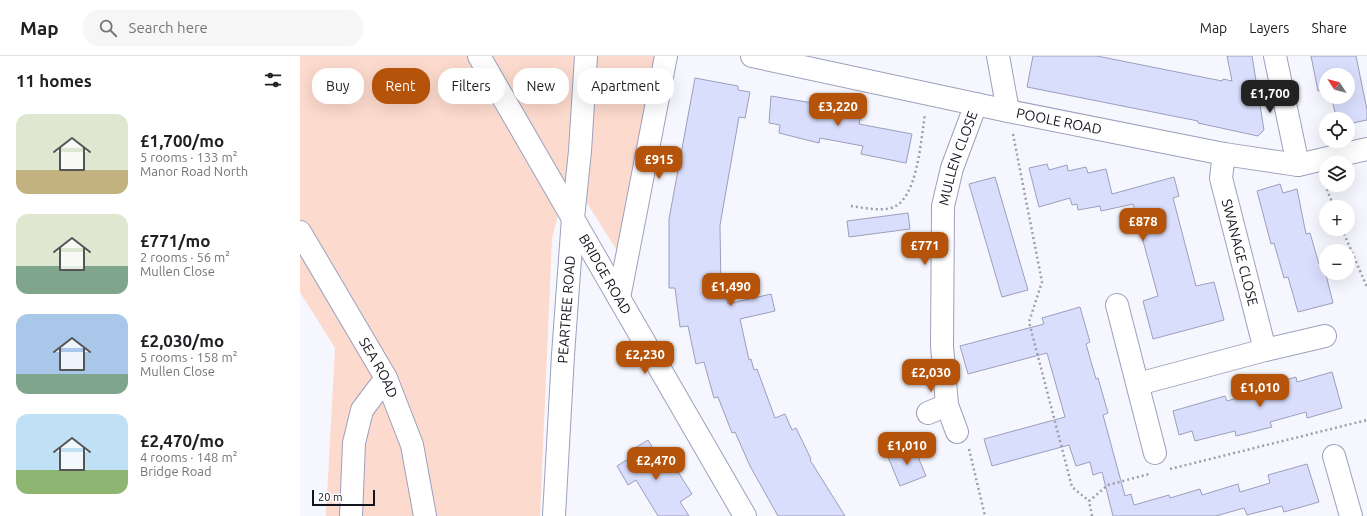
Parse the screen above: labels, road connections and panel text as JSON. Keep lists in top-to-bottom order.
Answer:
{
  "streets": {
    "street": [
      "POOLE ROAD",
      "MULLEN CLOSE",
      "SWANAGE CLOSE",
      "BRIDGE ROAD",
      "PEARTREE ROAD",
      "SEA ROAD"
    ]
  },
  "crossings": [
    ["POOLE ROAD", "MULLEN CLOSE"],
    ["POOLE ROAD", "SWANAGE CLOSE"],
    ["BRIDGE ROAD", "PEARTREE ROAD"]
  ],
  "scale_bar": "20 m",
  "north": "top left",
  "page": {
    "header": "Map",
    "search": "Search here",
    "nav": ["Map", "Layers", "Share"],
    "heading": "11 homes",
    "map_buttons": ["+", "−"],
    "chip": [
      "Buy",
      "Rent",
      "Filters",
      "New",
      "Apartment"
    ],
    "price": [
      "£1,700",
      "£3,220",
      "£915",
      "£878",
      "£771",
      "£1,490",
      "£2,230",
      "£2,030",
      "£1,010",
      "£1,010",
      "£2,470"
    ],
    "list": [
      {
        "name": "£1,700/mo",
        "note": "5 rooms · 133 m² · Manor Road North"
      },
      {
        "name": "£771/mo",
        "note": "2 rooms · 56 m² · Mullen Close"
      },
      {
        "name": "£2,030/mo",
        "note": "5 rooms · 158 m² · Mullen Close"
      },
      {
        "name": "£2,470/mo",
        "note": "4 rooms · 148 m² · Bridge Road"
      }
    ],
    "scale": "20 m"
  }
}
